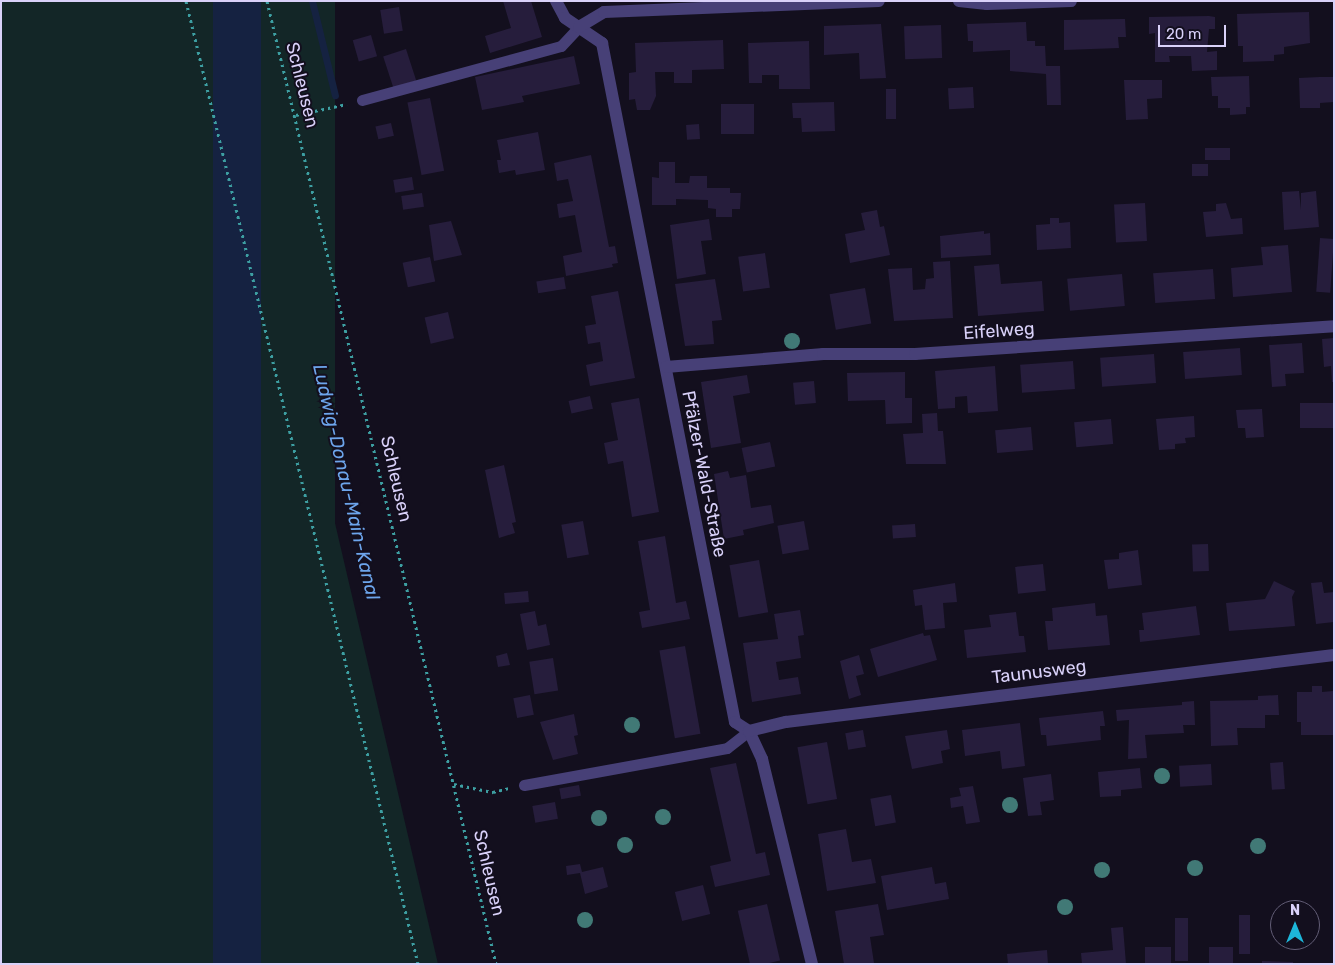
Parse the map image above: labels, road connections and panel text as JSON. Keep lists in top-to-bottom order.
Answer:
{
  "streets": {
    "street": ["Eifelweg", "Pfälzer-Wald-Straße", "Taunusweg"],
    "path": ["Schleusen"]
  },
  "crossings": [
    ["Eifelweg", "Pfälzer-Wald-Straße"],
    ["Pfälzer-Wald-Straße", "Taunusweg"]
  ],
  "water": ["Ludwig-Donau-Main-Kanal"],
  "scale_bar": "20 m",
  "north": "top"
}
